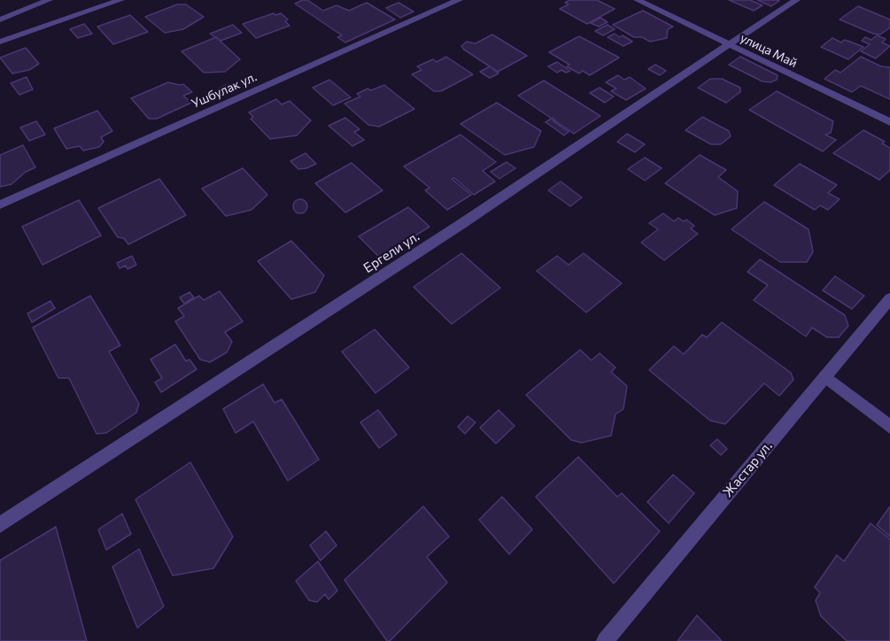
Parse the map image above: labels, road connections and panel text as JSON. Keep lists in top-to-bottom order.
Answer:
{
  "streets": {
    "street": [
      "улица Май",
      "Ушбулак ул.",
      "Ергели ул.",
      "Жастар ул."
    ]
  },
  "crossings": [
    ["улица Май", "Ергели ул."]
  ]
}
